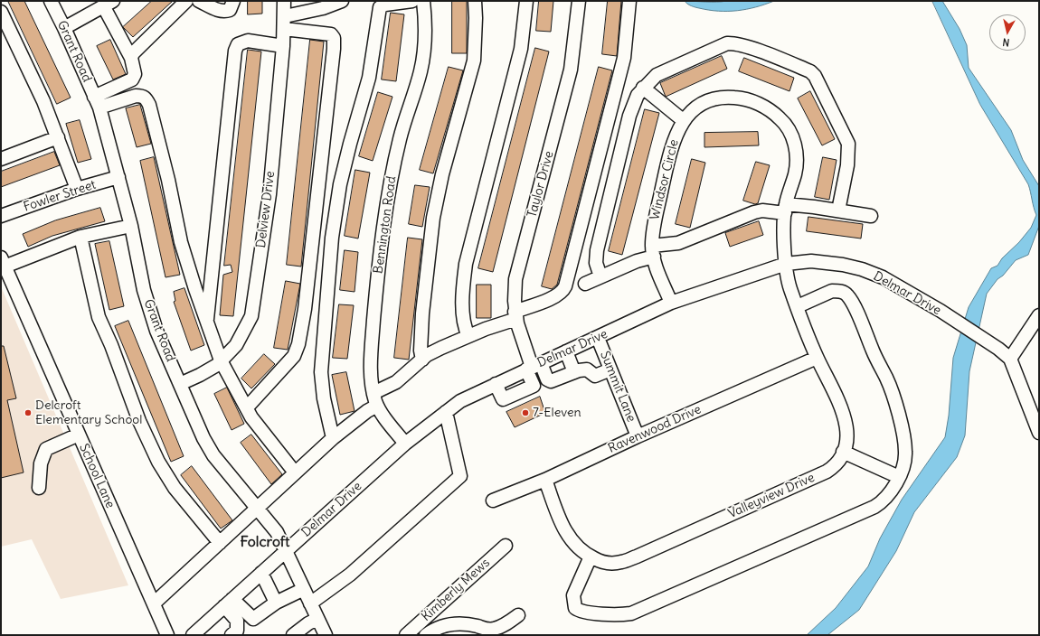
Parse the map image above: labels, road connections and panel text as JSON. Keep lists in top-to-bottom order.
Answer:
{
  "streets": {
    "street": [
      "Grant Road",
      "Windsor Circle",
      "Taylor Drive",
      "Fowler Street",
      "Delview Drive",
      "Bennington Road",
      "Delmar Drive",
      "Summit Lane",
      "Ravenwood Drive",
      "School Lane",
      "Valleyview Drive",
      "Kimberly Mews"
    ]
  },
  "crossings": [
    ["Grant Road", "Fowler Street"],
    ["Grant Road", "Delview Drive"],
    ["Grant Road", "Delmar Drive"],
    ["Windsor Circle", "Delmar Drive"],
    ["Windsor Circle", "Valleyview Drive"],
    ["Taylor Drive", "Delmar Drive"],
    ["Bennington Road", "Delmar Drive"],
    ["Delmar Drive", "Summit Lane"],
    ["Delmar Drive", "Valleyview Drive"],
    ["Summit Lane", "Ravenwood Drive"],
    ["Ravenwood Drive", "Valleyview Drive"]
  ],
  "districts": ["Folcroft"],
  "places": ["Delcroft Elementary School", "7-Eleven"],
  "north": "bottom"
}
